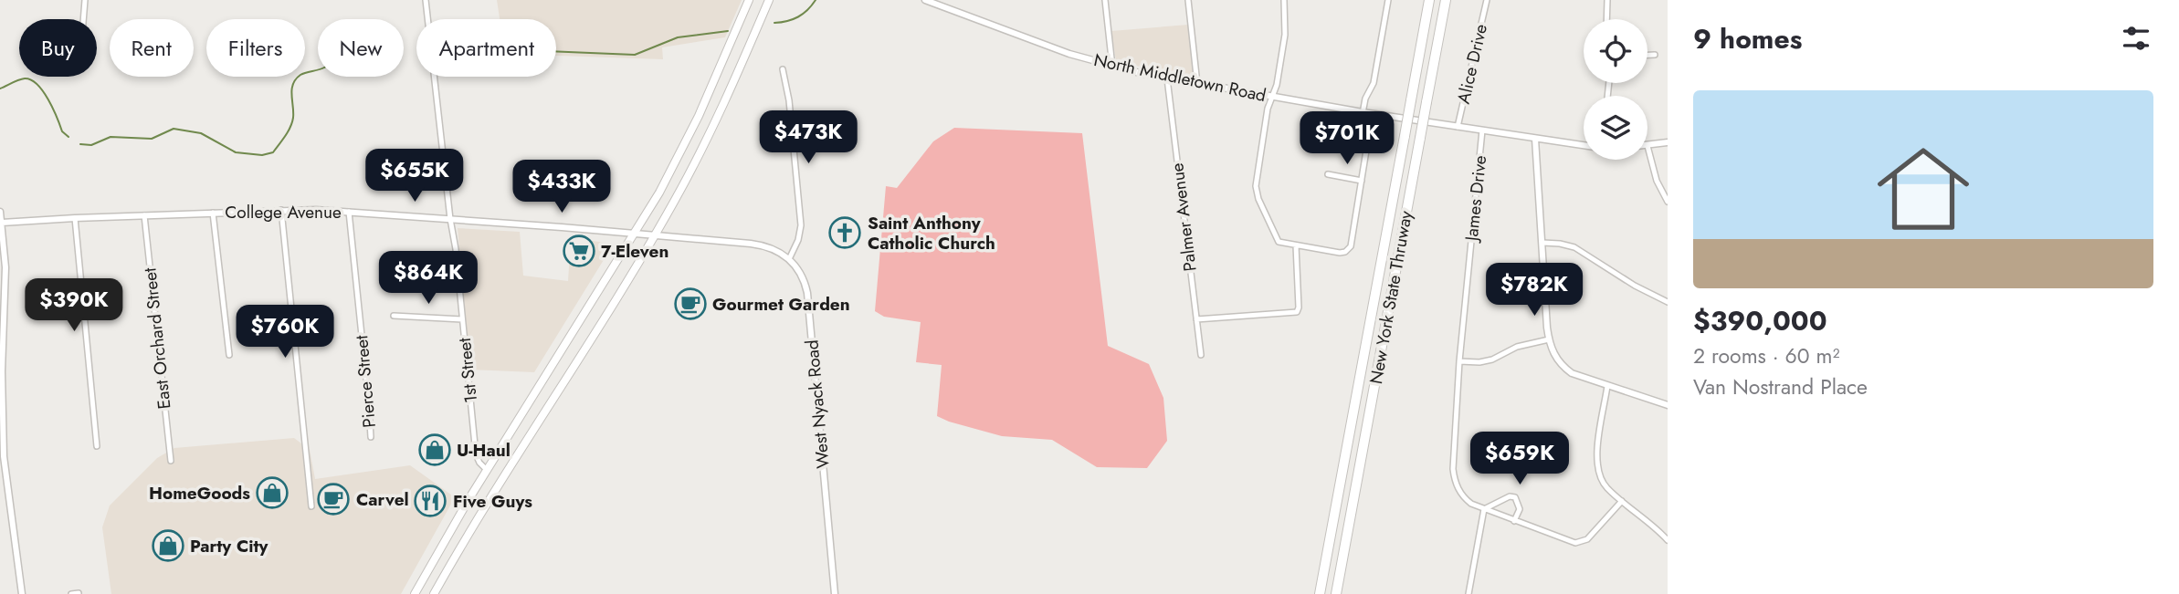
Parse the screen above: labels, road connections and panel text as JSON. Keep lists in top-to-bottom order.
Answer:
{
  "streets": {
    "highway": ["New York State Thruway"],
    "street": [
      "Alice Drive",
      "North Middletown Road",
      "James Drive",
      "College Avenue",
      "Palmer Avenue",
      "East Orchard Street",
      "1st Street",
      "Pierce Street",
      "West Nyack Road"
    ]
  },
  "crossings": [
    ["Alice Drive", "North Middletown Road"],
    ["North Middletown Road", "James Drive"],
    ["North Middletown Road", "Palmer Avenue"],
    ["College Avenue", "East Orchard Street"],
    ["College Avenue", "1st Street"],
    ["College Avenue", "Pierce Street"],
    ["College Avenue", "West Nyack Road"]
  ],
  "places": {
    "church": ["Saint Anthony Catholic Church"],
    "supermarket": ["7-Eleven"],
    "cafe": ["Gourmet Garden", "Carvel"],
    "shop": ["U-Haul", "HomeGoods", "Party City"],
    "restaurant": ["Five Guys"]
  },
  "page": {
    "heading": "9 homes",
    "chip": [
      "Buy",
      "Rent",
      "Filters",
      "New",
      "Apartment"
    ],
    "list": [
      {
        "name": "$390,000",
        "note": "2 rooms · 60 m² · Van Nostrand Place"
      }
    ],
    "price": [
      "$473K",
      "$701K",
      "$655K",
      "$433K",
      "$864K",
      "$782K",
      "$390K",
      "$760K",
      "$659K"
    ]
  }
}
